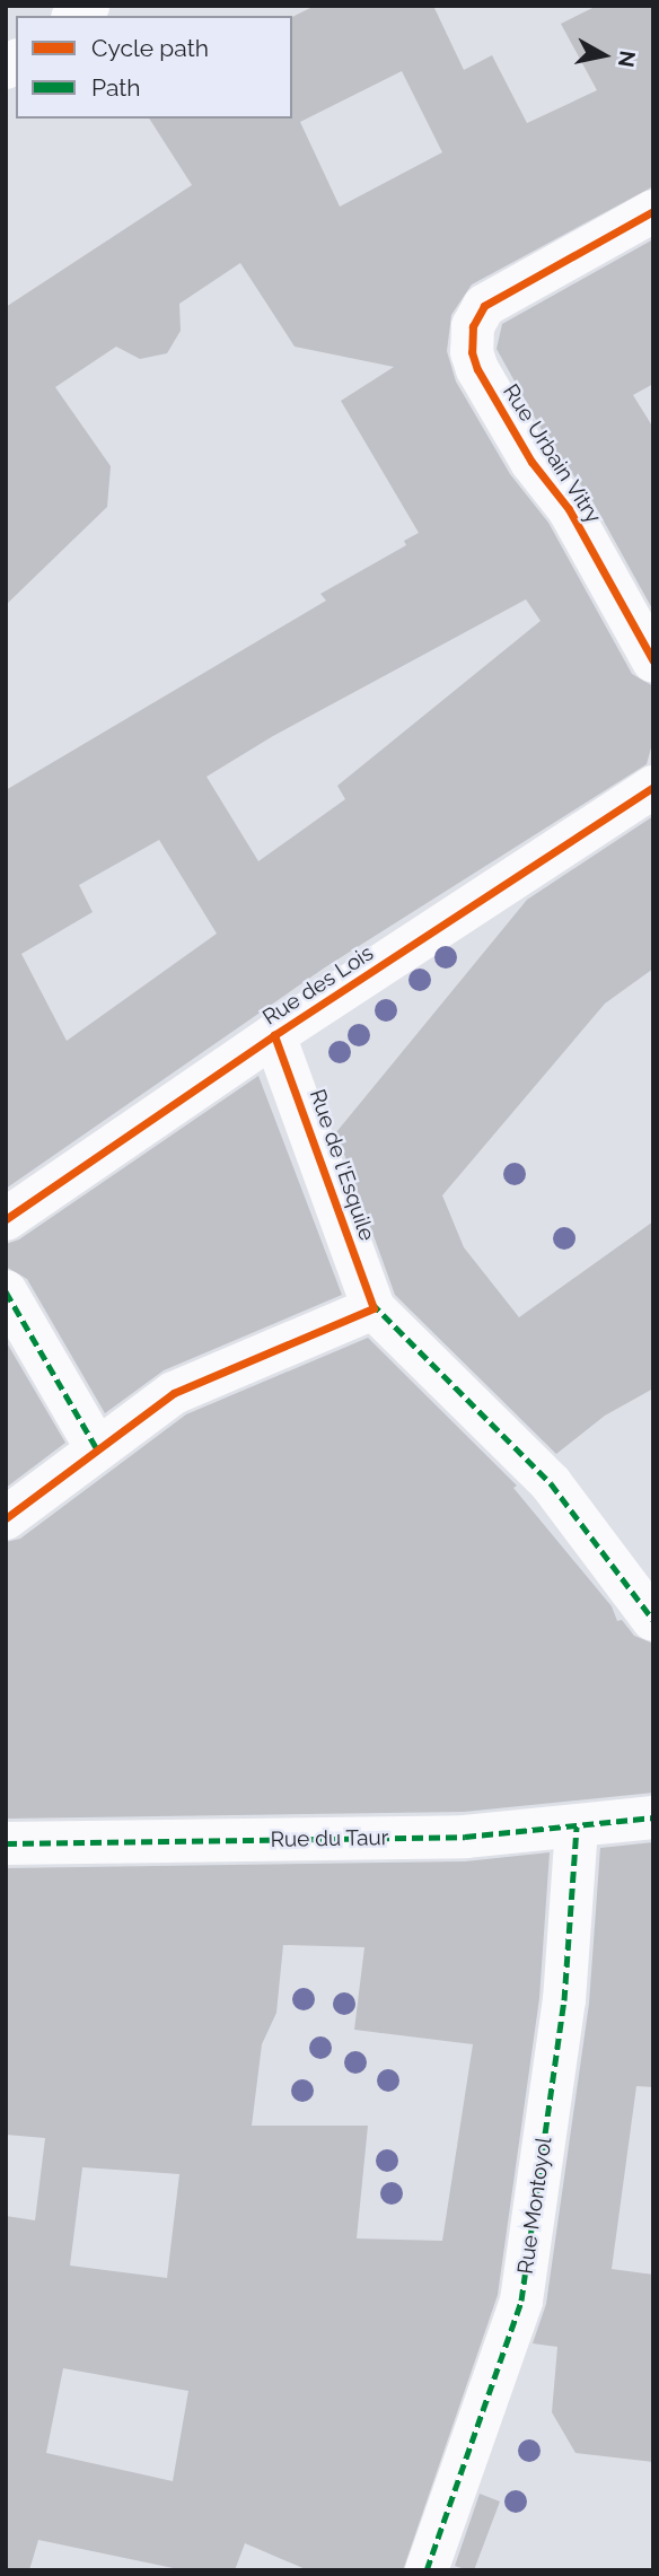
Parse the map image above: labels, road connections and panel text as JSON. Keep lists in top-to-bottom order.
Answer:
{
  "streets": {
    "street": [
      "Rue Urbain Vitry",
      "Rue des Lois",
      "Rue de l'Esquile",
      "Rue du Taur",
      "Rue Montoyol"
    ]
  },
  "crossings": [
    ["Rue des Lois", "Rue de l'Esquile"],
    ["Rue du Taur", "Rue Montoyol"]
  ],
  "legend": ["Cycle path", "Path"],
  "north": "right"
}
